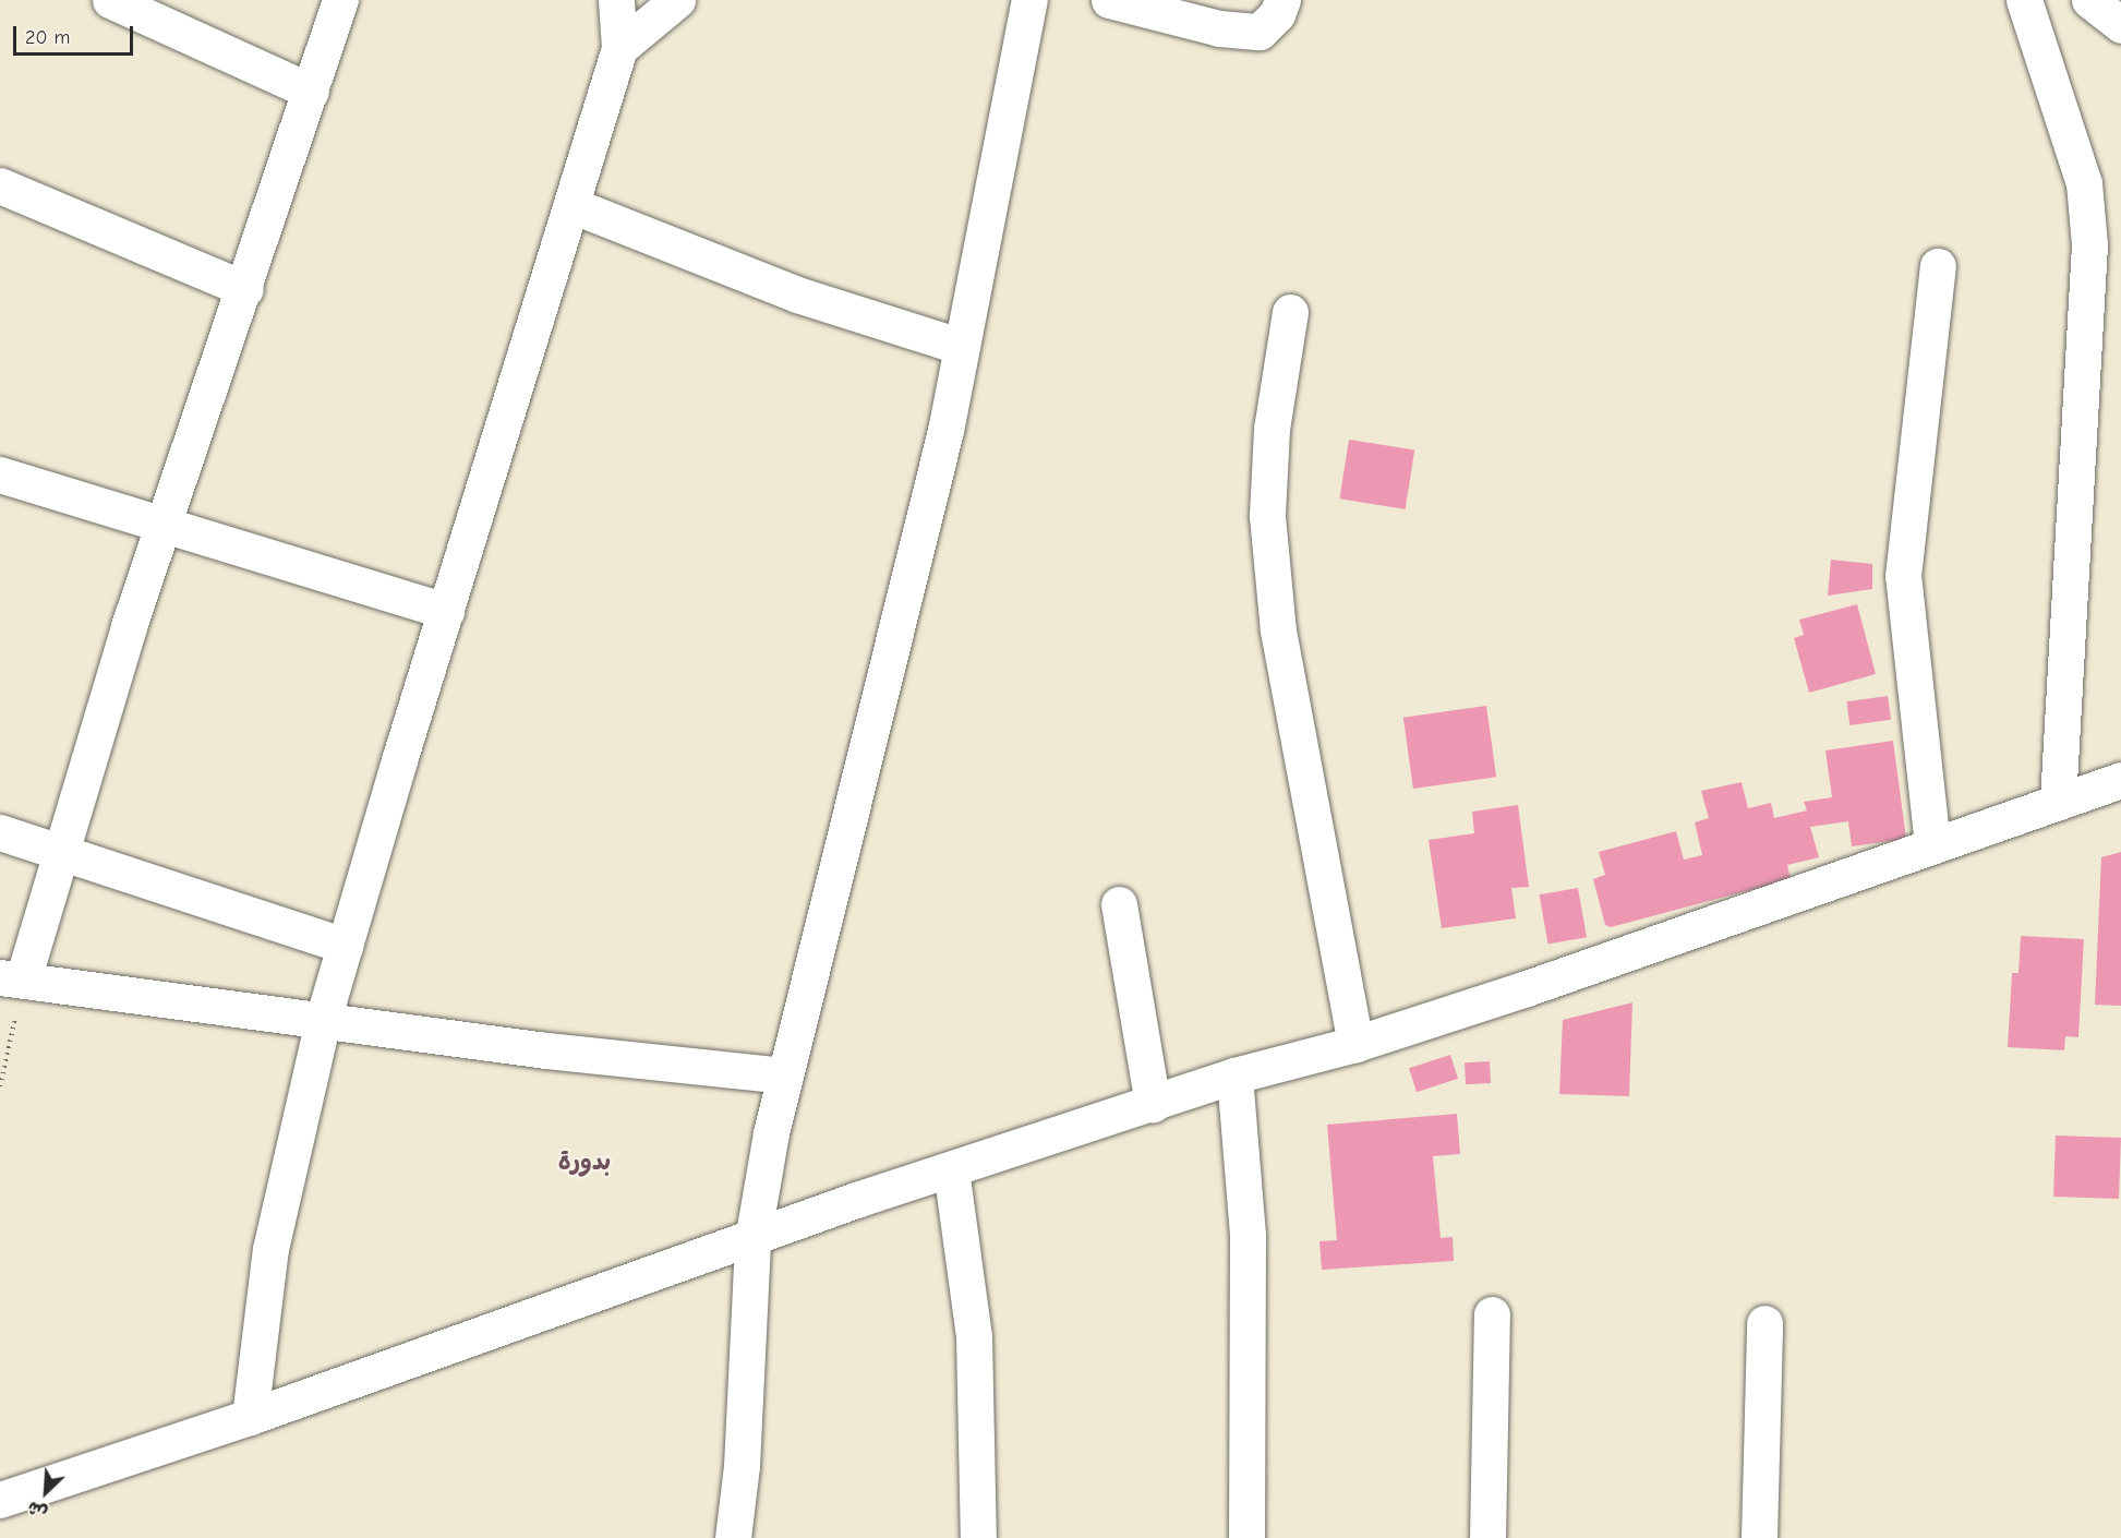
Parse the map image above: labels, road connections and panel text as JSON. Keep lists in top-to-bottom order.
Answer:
{
  "districts": ["بدورة"],
  "scale_bar": "20 m",
  "north": "bottom left"
}
